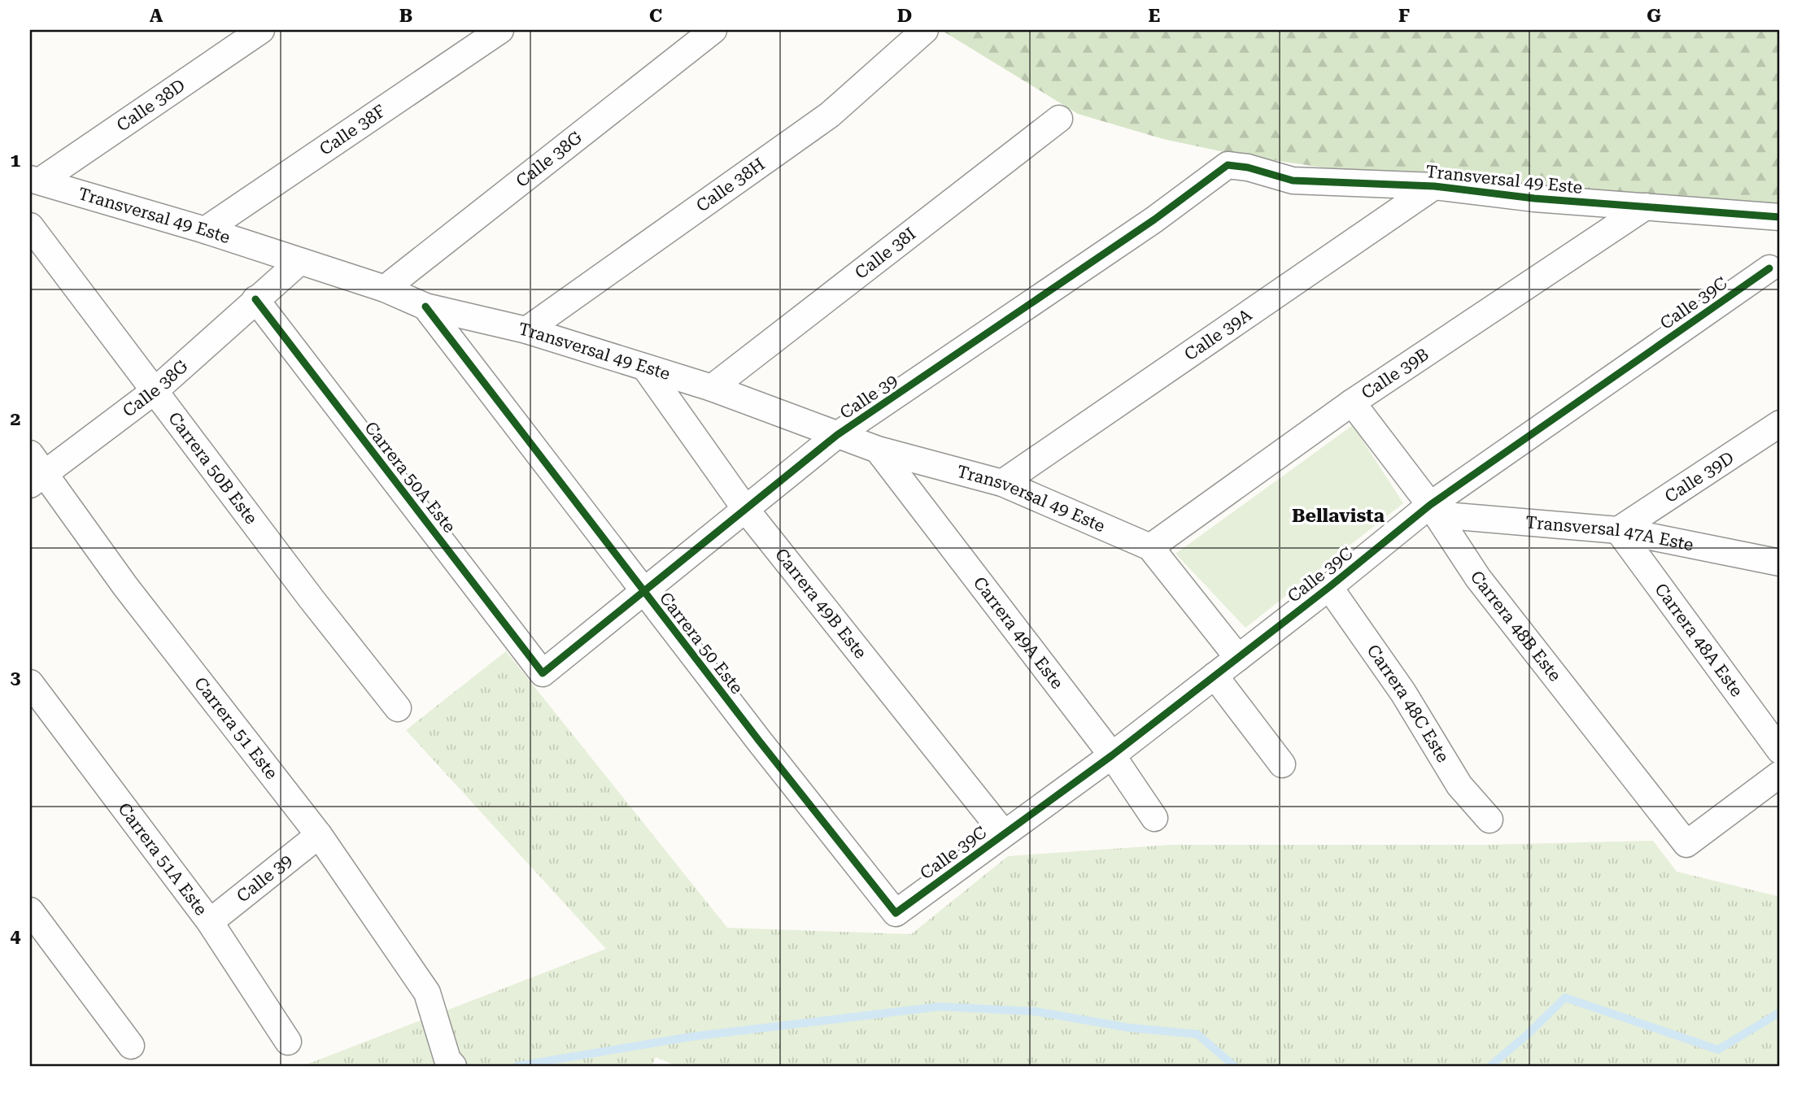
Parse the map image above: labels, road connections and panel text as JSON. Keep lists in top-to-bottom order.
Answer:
{
  "streets": {
    "street": [
      "Calle 38D",
      "Calle 38F",
      "Calle 38G",
      "Transversal 49 Este",
      "Calle 38H",
      "Calle 38I",
      "Calle 39C",
      "Calle 39A",
      "Calle 39B",
      "Calle 39",
      "Carrera 50B Este",
      "Carrera 50A Este",
      "Calle 39D",
      "Transversal 47A Este",
      "Carrera 49B Este",
      "Carrera 48B Este",
      "Carrera 49A Este",
      "Carrera 48A Este",
      "Carrera 50 Este",
      "Carrera 48C Este",
      "Carrera 51 Este",
      "Carrera 51A Este"
    ]
  },
  "crossings": [
    ["Calle 38D", "Transversal 49 Este"],
    ["Calle 38F", "Transversal 49 Este"],
    ["Calle 38G", "Transversal 49 Este"],
    ["Calle 38G", "Carrera 50B Este"],
    ["Calle 38G", "Carrera 50A Este"],
    ["Calle 38G", "Carrera 51 Este"],
    ["Transversal 49 Este", "Calle 38H"],
    ["Transversal 49 Este", "Calle 38I"],
    ["Transversal 49 Este", "Calle 39A"],
    ["Transversal 49 Este", "Calle 39B"],
    ["Transversal 49 Este", "Calle 39"],
    ["Transversal 49 Este", "Carrera 49B Este"],
    ["Transversal 49 Este", "Carrera 49A Este"],
    ["Transversal 49 Este", "Carrera 50 Este"],
    ["Calle 39C", "Transversal 47A Este"],
    ["Calle 39C", "Carrera 49B Este"],
    ["Calle 39C", "Carrera 48B Este"],
    ["Calle 39C", "Carrera 49A Este"],
    ["Calle 39C", "Carrera 50 Este"],
    ["Calle 39C", "Carrera 48C Este"],
    ["Calle 39B", "Carrera 48B Este"],
    ["Calle 39", "Carrera 50A Este"],
    ["Calle 39", "Carrera 49B Este"],
    ["Calle 39", "Carrera 50 Este"],
    ["Calle 39", "Carrera 51 Este"],
    ["Calle 39", "Carrera 51A Este"],
    ["Calle 39D", "Transversal 47A Este"],
    ["Calle 39D", "Carrera 48A Este"],
    ["Transversal 47A Este", "Carrera 48B Este"],
    ["Transversal 47A Este", "Carrera 48A Este"]
  ],
  "districts": ["Bellavista"],
  "grid": {
    "columns": [
      "A",
      "B",
      "C",
      "D",
      "E",
      "F",
      "G"
    ],
    "rows": [
      "1",
      "2",
      "3",
      "4"
    ]
  }
}
